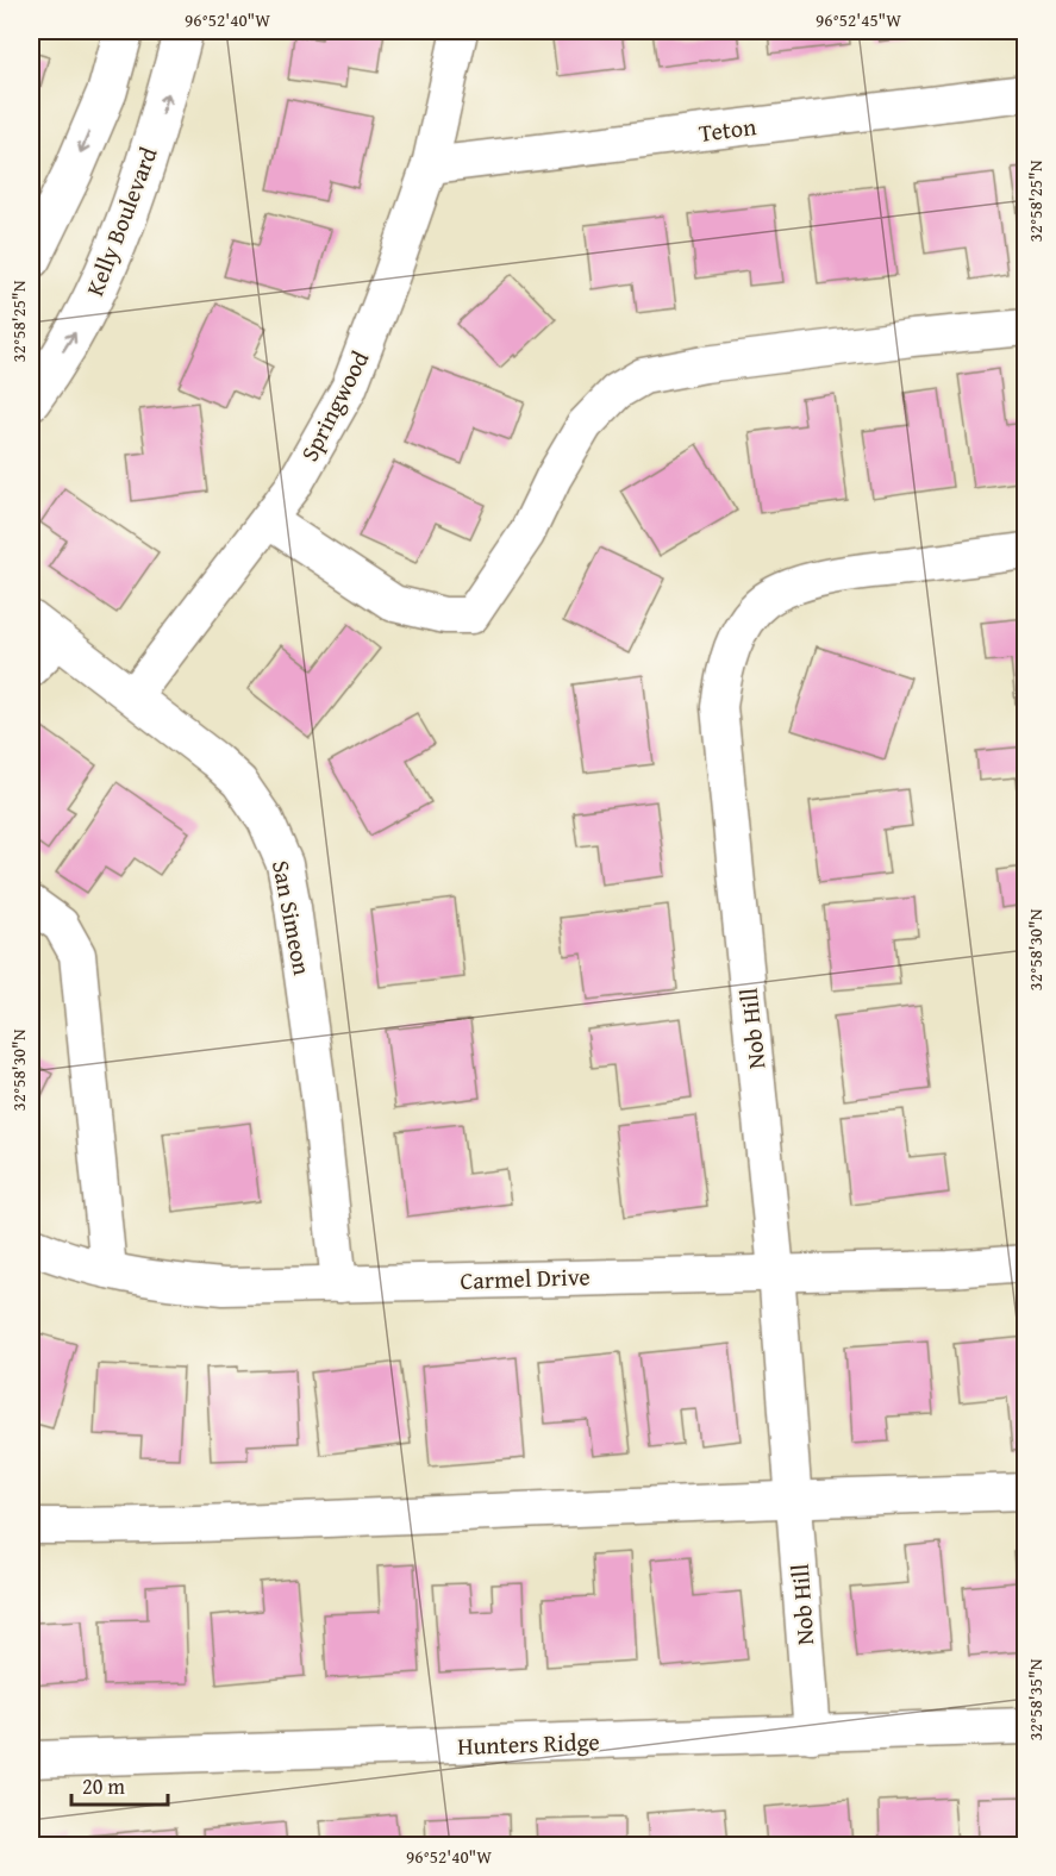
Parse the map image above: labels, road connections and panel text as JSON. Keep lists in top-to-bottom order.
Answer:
{
  "streets": {
    "main road": ["Kelly Boulevard"],
    "street": [
      "Teton",
      "Springwood",
      "San Simeon",
      "Nob Hill",
      "Carmel Drive",
      "Hunters Ridge"
    ]
  },
  "crossings": [
    ["Teton", "Springwood"],
    ["Springwood", "San Simeon"],
    ["San Simeon", "Carmel Drive"],
    ["Nob Hill", "Carmel Drive"],
    ["Nob Hill", "Hunters Ridge"]
  ],
  "scale_bar": "20 m",
  "coordinates": [
    "96°52'40\"W",
    "96°52'45\"W",
    "32°58'25\"N",
    "32°58'30\"N",
    "32°58'35\"N"
  ]
}
